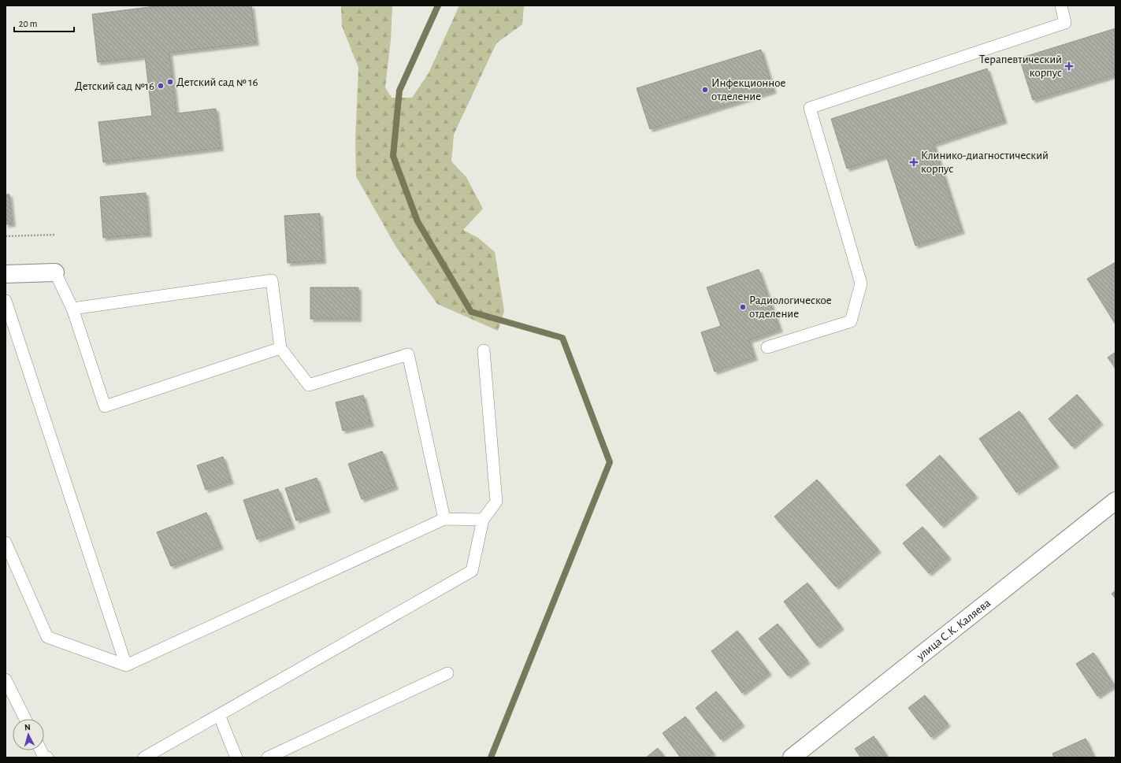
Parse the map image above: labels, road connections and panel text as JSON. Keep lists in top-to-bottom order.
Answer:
{
  "streets": {
    "street": ["улица С.К. Каляева"]
  },
  "places": {
    "health": ["Терапевтический корпус", "Клинико-диагностический корпус"],
    "other": [
      "Детский сад № 16",
      "Детский сад №16",
      "Инфекционное отделение",
      "Радиологическое отделение"
    ]
  },
  "scale_bar": "20 m",
  "north": "top"
}
